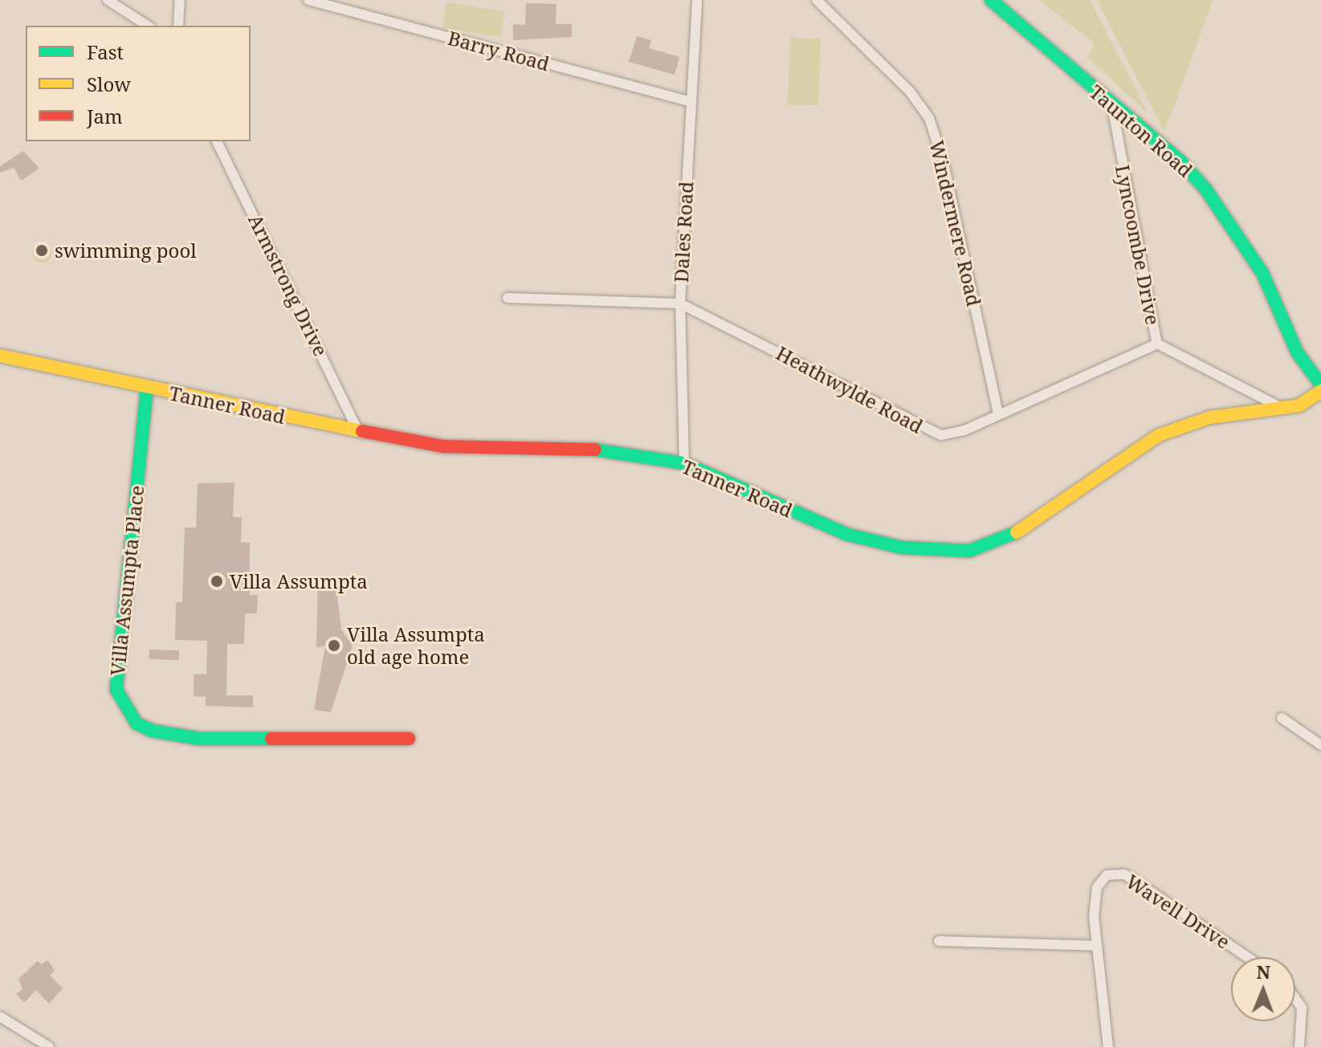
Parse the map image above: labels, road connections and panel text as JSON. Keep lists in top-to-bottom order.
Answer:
{
  "streets": {
    "street": [
      "Barry Road",
      "Taunton Road",
      "Windermere Road",
      "Dales Road",
      "Lyncoombe Drive",
      "Armstrong Drive",
      "Heathwylde Road",
      "Tanner Road",
      "Villa Assumpta Place",
      "Wavell Drive"
    ]
  },
  "crossings": [
    ["Barry Road", "Dales Road"],
    ["Taunton Road", "Lyncoombe Drive"],
    ["Windermere Road", "Heathwylde Road"],
    ["Dales Road", "Heathwylde Road"],
    ["Dales Road", "Tanner Road"],
    ["Lyncoombe Drive", "Heathwylde Road"],
    ["Armstrong Drive", "Tanner Road"],
    ["Tanner Road", "Villa Assumpta Place"]
  ],
  "places": ["swimming pool", "Villa Assumpta", "Villa Assumpta old age home"],
  "legend": ["Fast", "Slow", "Jam"],
  "north": "top"
}
